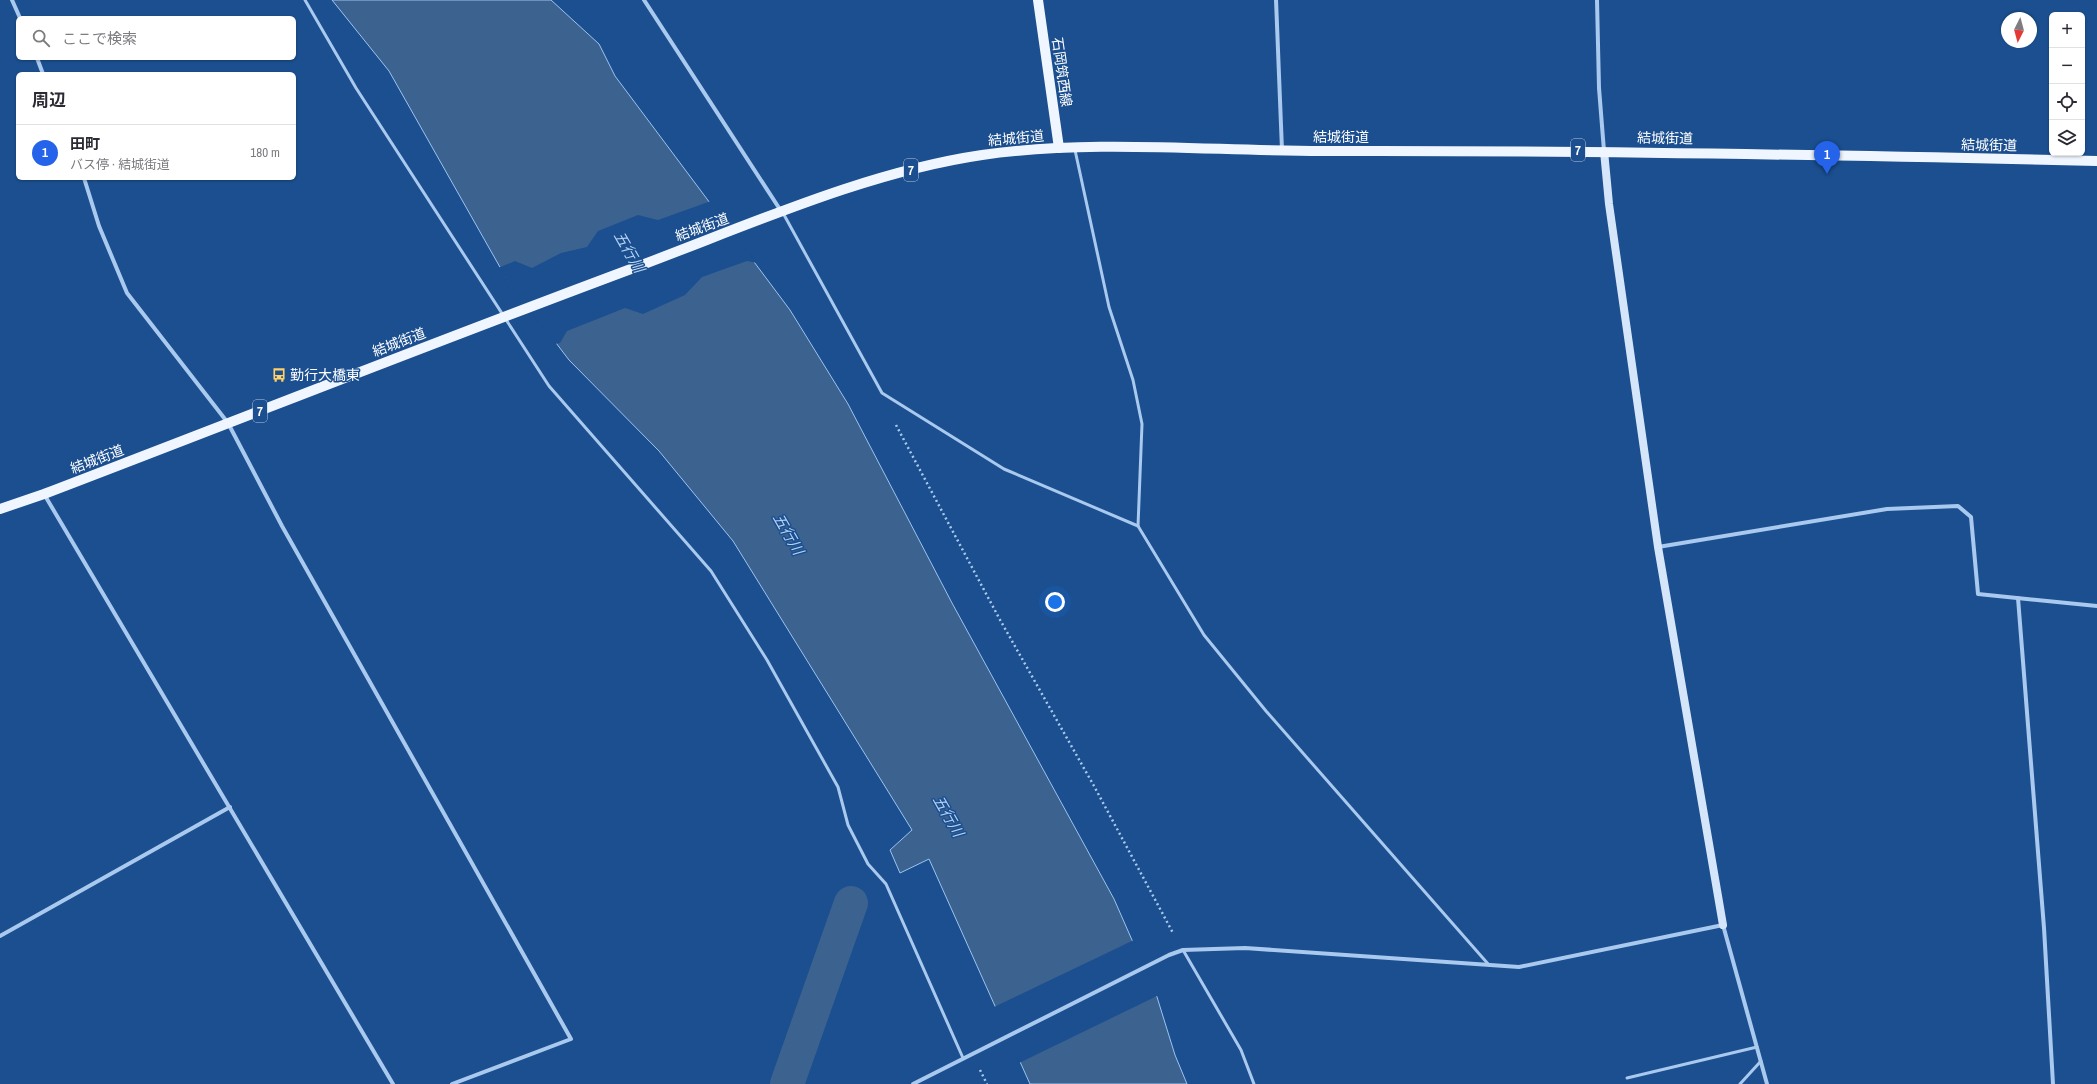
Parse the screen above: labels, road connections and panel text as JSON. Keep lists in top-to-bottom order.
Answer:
{
  "streets": {
    "main road": ["石岡筑西線", "結城街道", "7"]
  },
  "crossings": [
    ["石岡筑西線", "結城街道"]
  ],
  "water": ["五行川"],
  "places": {
    "bus stop": ["勤行大橋東"]
  },
  "north": "bottom",
  "page": {
    "map_buttons": ["+", "−"],
    "search": "ここで検索",
    "heading": "周辺",
    "list": [
      {
        "mark": "1",
        "name": "田町",
        "note": "バス停 · 結城街道",
        "value": "180 m"
      }
    ],
    "pins": "1"
  }
}
